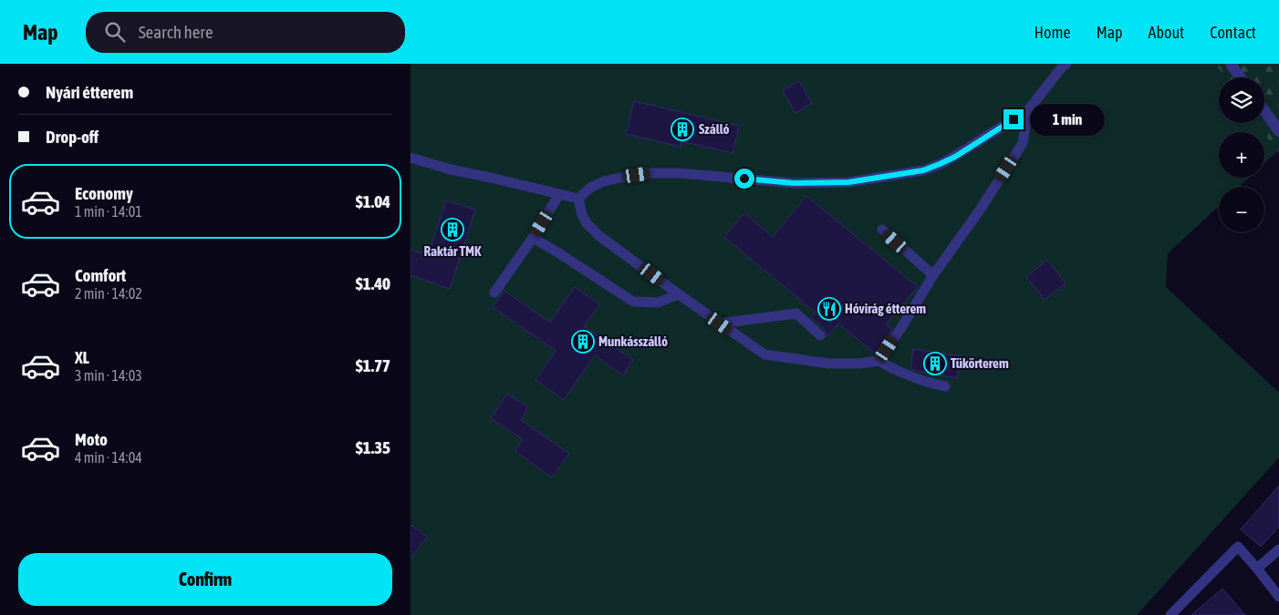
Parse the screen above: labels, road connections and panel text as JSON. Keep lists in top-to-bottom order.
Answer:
{
  "places": {
    "building": [
      "Szálló",
      "Raktár TMK",
      "Munkásszálló",
      "Tükörterem"
    ],
    "restaurant": ["Hóvirág étterem"]
  },
  "page": {
    "header": "Map",
    "search": "Search here",
    "nav": [
      "Home",
      "Map",
      "About",
      "Contact"
    ],
    "banner": ["Nyári étterem", "Drop-off"],
    "map_buttons": ["+", "−"],
    "bubble": "1 min",
    "list": [
      {
        "name": "Economy",
        "note": "1 min · 14:01",
        "value": "$1.04"
      },
      {
        "name": "Comfort",
        "note": "2 min · 14:02",
        "value": "$1.40"
      },
      {
        "name": "XL",
        "note": "3 min · 14:03",
        "value": "$1.77"
      },
      {
        "name": "Moto",
        "note": "4 min · 14:04",
        "value": "$1.35"
      }
    ],
    "buttons": "Confirm"
  }
}
